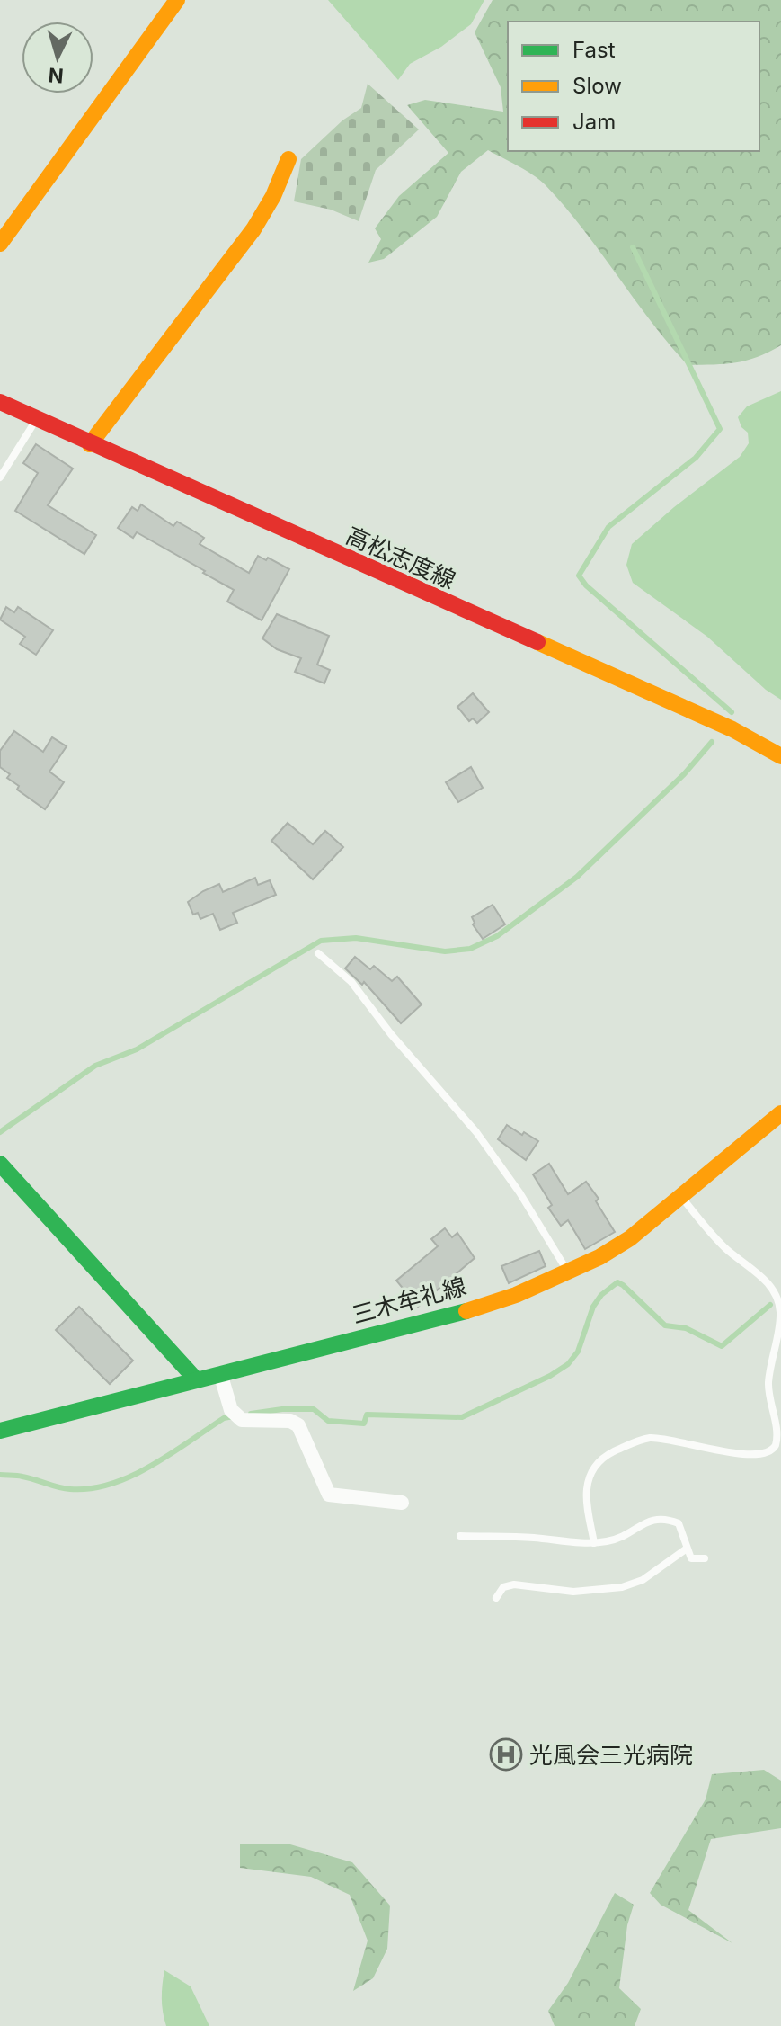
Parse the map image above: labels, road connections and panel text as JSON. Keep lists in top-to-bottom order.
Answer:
{
  "streets": {
    "main road": ["高松志度線", "三木牟礼線"]
  },
  "places": {
    "hospital": ["光風会三光病院"]
  },
  "legend": ["Fast", "Slow", "Jam"],
  "north": "bottom"
}
